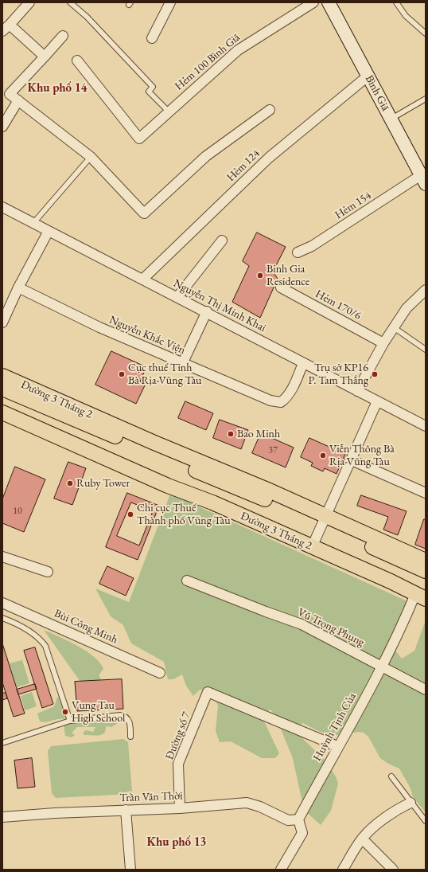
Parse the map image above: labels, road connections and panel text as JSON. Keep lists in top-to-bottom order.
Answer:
{
  "streets": {
    "main road": ["Đường 3 Tháng 2"],
    "street": [
      "Hẻm 100 Bình Giã",
      "Bình Giã",
      "Hẻm 124",
      "Hẻm 154",
      "Hẻm 170/6",
      "Nguyễn Thị Minh Khai",
      "Nguyễn Khắc Viện",
      "Bùi Công Minh",
      "Vũ Trọng Phụng",
      "Huỳnh Tịnh Của",
      "Đường số 7",
      "Trần Văn Thời"
    ]
  },
  "crossings": [
    ["Bình Giã", "Hẻm 124"],
    ["Bình Giã", "Hẻm 154"],
    ["Hẻm 124", "Nguyễn Thị Minh Khai"],
    ["Nguyễn Thị Minh Khai", "Nguyễn Khắc Viện"],
    ["Đường 3 Tháng 2", "Huỳnh Tịnh Của"],
    ["Vũ Trọng Phụng", "Huỳnh Tịnh Của"],
    ["Huỳnh Tịnh Của", "Đường số 7"],
    ["Huỳnh Tịnh Của", "Trần Văn Thời"],
    ["Đường số 7", "Trần Văn Thời"]
  ],
  "districts": ["Khu phố 14", "Khu phố 13"],
  "places": [
    "Binh Gia Residence",
    "Cục thuế Tỉnh Bà Rịa-Vũng Tàu",
    "Trụ sở KP16 P. Tam Thắng",
    "Bao Minh",
    "Viễn Thông Bà Rịa-Vũng Tàu",
    "Ruby Tower",
    "Chi cục Thuế Thành phố Vũng Tàu",
    "Vung Tau High School"
  ],
  "house_numbers": ["37", "10"]
}
